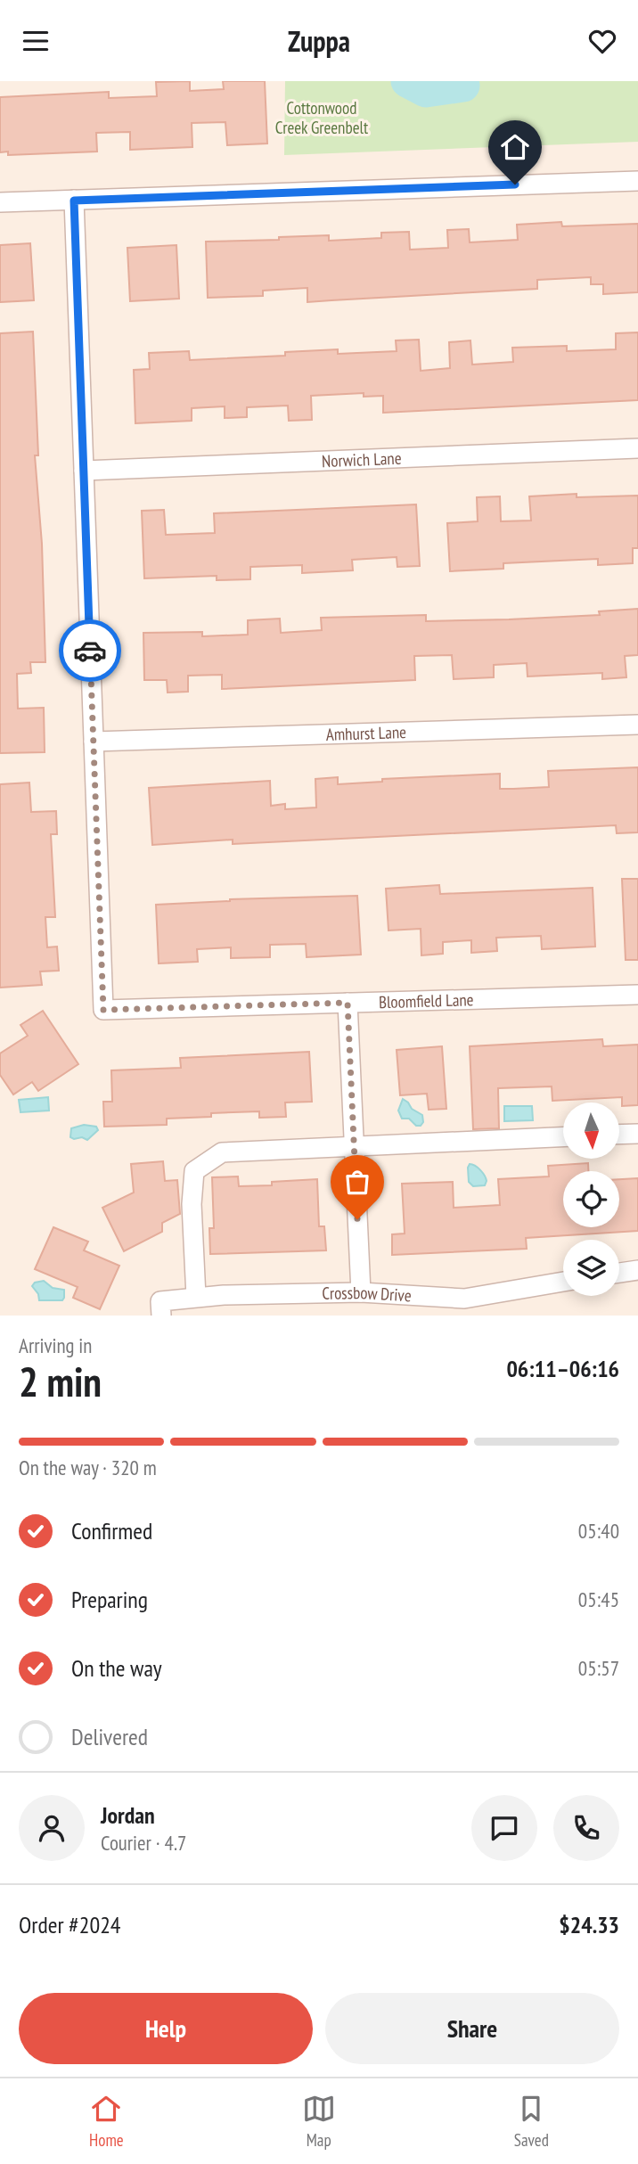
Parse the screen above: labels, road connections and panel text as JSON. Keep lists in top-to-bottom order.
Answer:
{
  "streets": {
    "street": [
      "Norwich Lane",
      "Amhurst Lane",
      "Bloomfield Lane",
      "Crossbow Drive"
    ]
  },
  "crossings": [
    ["Amhurst Lane", "Bloomfield Lane"]
  ],
  "parks": ["Cottonwood Creek Greenbelt"],
  "north": "bottom",
  "page": {
    "header": "Zuppa",
    "heading": ["2 min", "Arriving in", "06:11–06:16"],
    "panel": [
      "Jordan",
      "Courier · 4.7",
      "Order #2024",
      "$24.33"
    ],
    "bar": "On the way · 320 m",
    "list": [
      ["Confirmed", "05:40"],
      ["Preparing", "05:45"],
      ["On the way", "05:57"],
      "Delivered"
    ],
    "buttons": ["Help", "Share"],
    "tabs": ["Home", "Map", "Saved"]
  }
}
